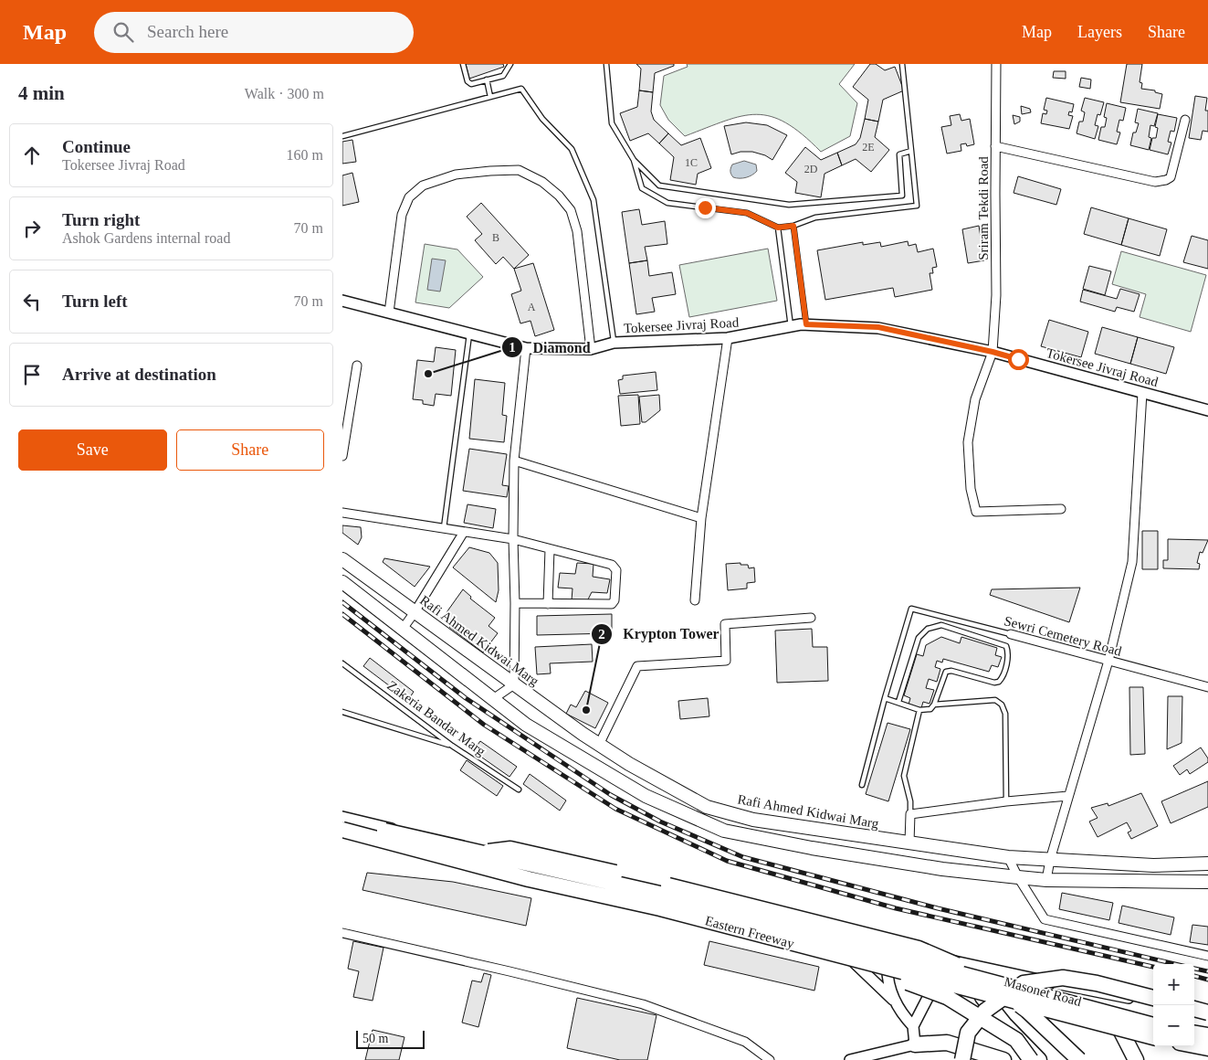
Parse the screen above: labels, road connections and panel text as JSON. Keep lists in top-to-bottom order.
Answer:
{
  "streets": {
    "highway": ["Eastern Freeway"],
    "main road": ["Rafi Ahmed Kidwai Marg"],
    "street": [
      "Sriram Tekdi Road",
      "Tokersee Jivraj Road",
      "Sewri Cemetery Road",
      "Masonet Road"
    ],
    "lane": ["Zakeria Bandar Marg"]
  },
  "crossings": [
    ["Sriram Tekdi Road", "Tokersee Jivraj Road"],
    ["Eastern Freeway", "Masonet Road"]
  ],
  "places": ["Diamond", "Krypton Tower"],
  "house_numbers": [
    "2E",
    "1C",
    "2D",
    "B",
    "A"
  ],
  "scale_bar": "50 m",
  "page": {
    "header": "Map",
    "search": "Search here",
    "nav": ["Map", "Layers", "Share"],
    "heading": ["4 min", "Walk · 300 m"],
    "list": [
      ["Continue", "Tokersee Jivraj Road", "160 m"],
      ["Turn right", "Ashok Gardens internal road", "70 m"],
      ["Turn left", "70 m"],
      "Arrive at destination"
    ],
    "buttons": ["Save", "Share"],
    "map_buttons": ["+", "−"],
    "scale": "50 m"
  }
}
